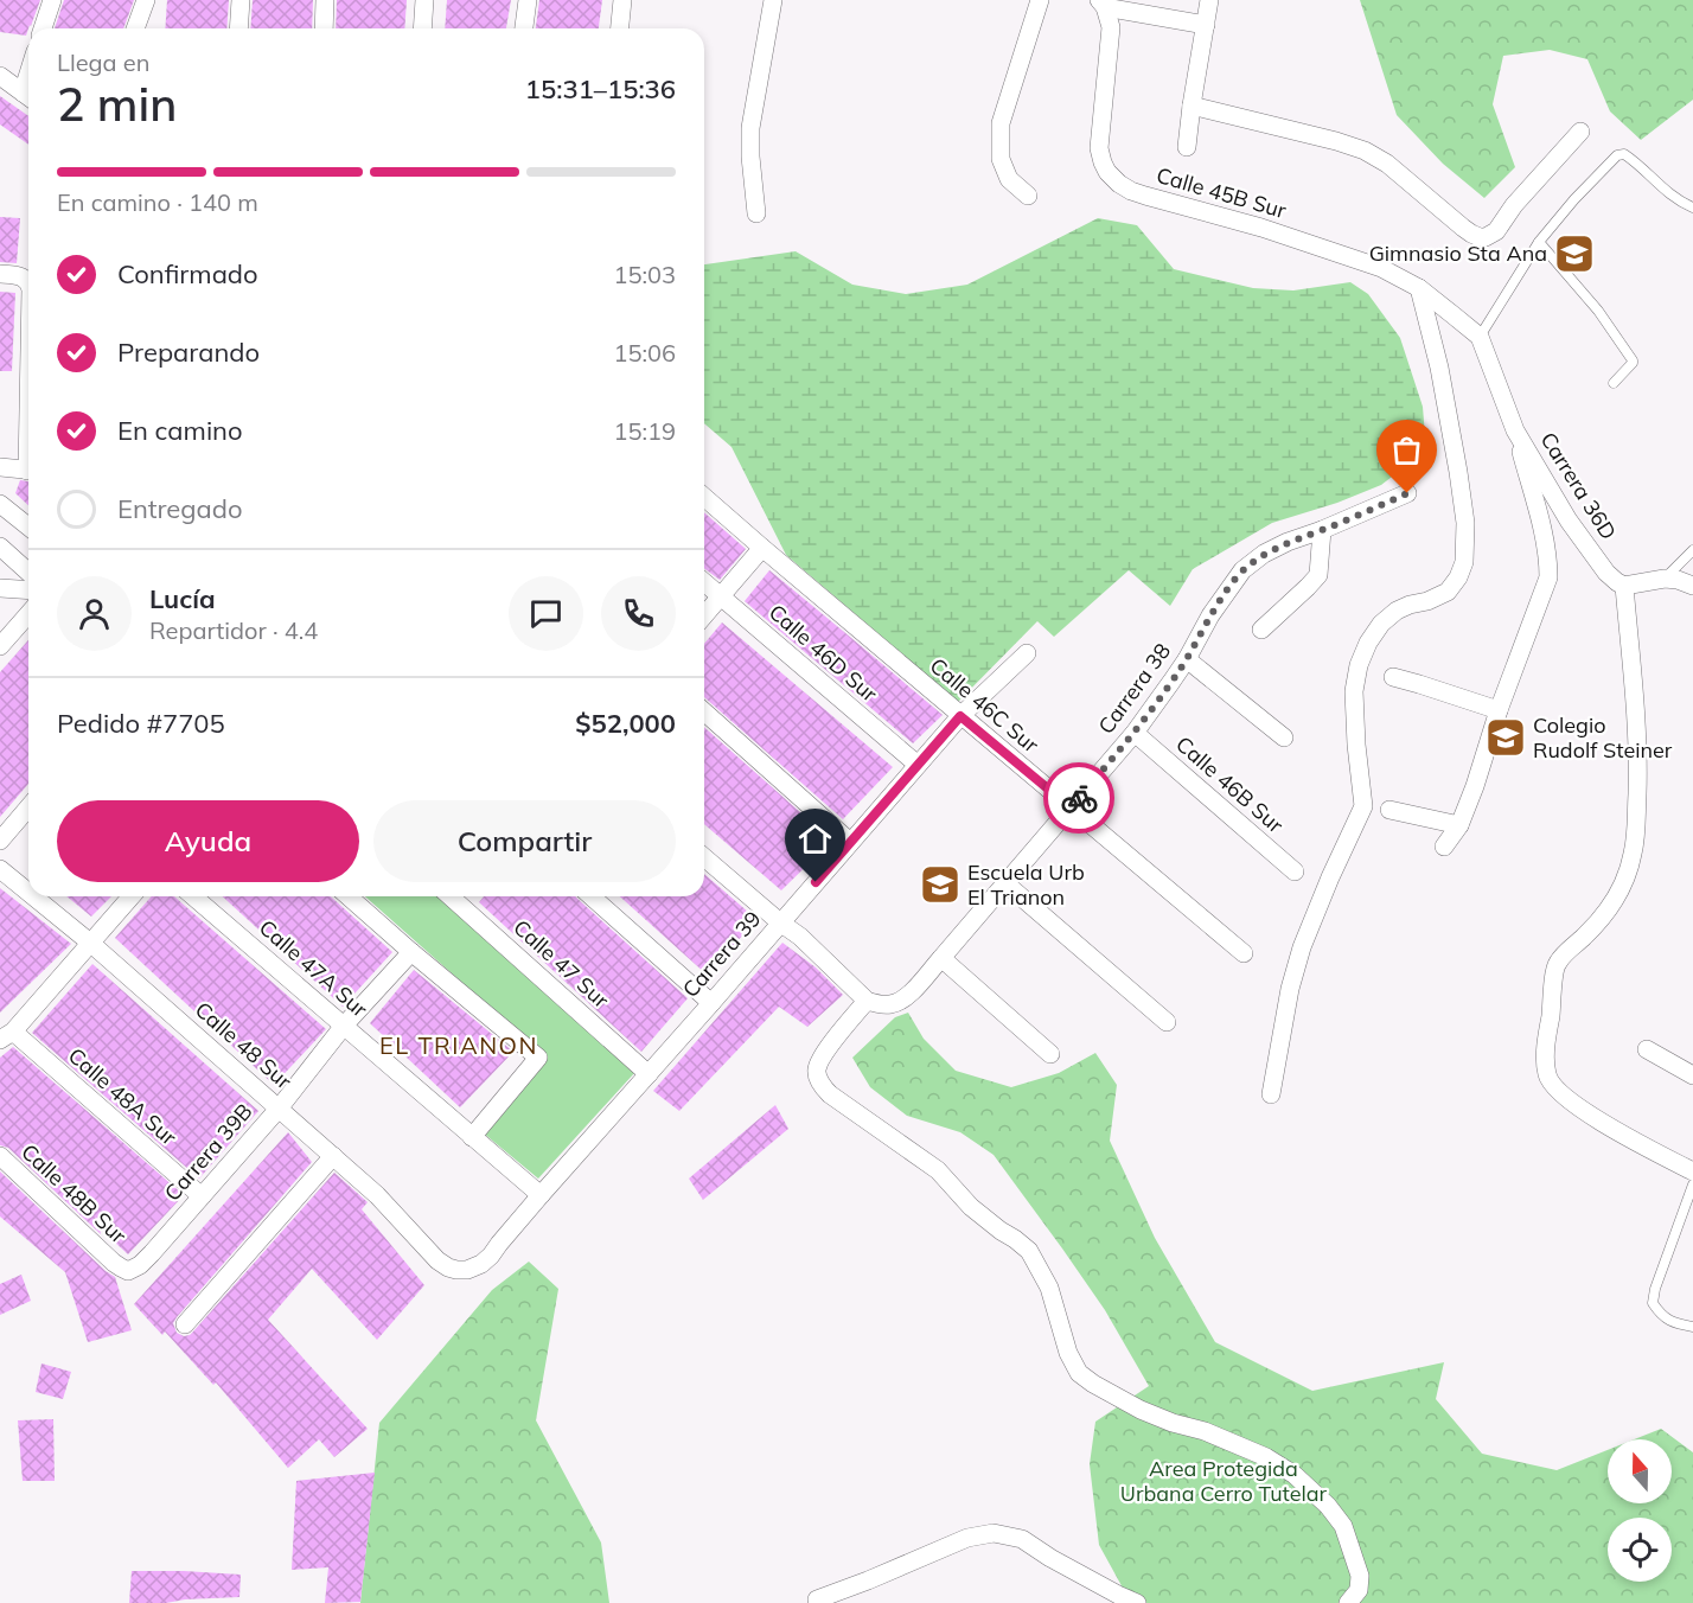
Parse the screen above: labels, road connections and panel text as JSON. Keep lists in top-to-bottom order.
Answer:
{
  "streets": {
    "street": [
      "Calle 45B Sur",
      "Carrera 36D",
      "Calle 46D Sur",
      "Carrera 38",
      "Calle 46C Sur",
      "Calle 46B Sur",
      "Carrera 39",
      "Calle 47 Sur",
      "Calle 47A Sur",
      "Calle 48 Sur",
      "Calle 48A Sur",
      "Carrera 39B",
      "Calle 48B Sur"
    ]
  },
  "crossings": [
    ["Calle 45B Sur", "Carrera 36D"],
    ["Calle 46D Sur", "Carrera 39"],
    ["Carrera 38", "Calle 46C Sur"],
    ["Carrera 38", "Calle 46B Sur"],
    ["Calle 46C Sur", "Carrera 39"],
    ["Carrera 39", "Calle 47 Sur"],
    ["Carrera 39", "Calle 47A Sur"],
    ["Carrera 39", "Calle 48 Sur"],
    ["Calle 47A Sur", "Carrera 39B"],
    ["Calle 48 Sur", "Carrera 39B"],
    ["Calle 48A Sur", "Carrera 39B"],
    ["Carrera 39B", "Calle 48B Sur"]
  ],
  "districts": ["EL TRIANON"],
  "parks": ["Area Protegida Urbana Cerro Tutelar"],
  "places": {
    "school or university": ["Gimnasio Sta Ana", "Colegio Rudolf Steiner", "Escuela Urb El Trianon"]
  },
  "north": "top",
  "page": {
    "heading": ["2 min", "Llega en", "15:31–15:36"],
    "panel": [
      "Lucía",
      "Repartidor · 4.4",
      "Pedido #7705",
      "$52,000"
    ],
    "bar": "En camino · 140 m",
    "list": [
      ["Confirmado", "15:03"],
      ["Preparando", "15:06"],
      ["En camino", "15:19"],
      "Entregado"
    ],
    "buttons": ["Ayuda", "Compartir"]
  }
}
